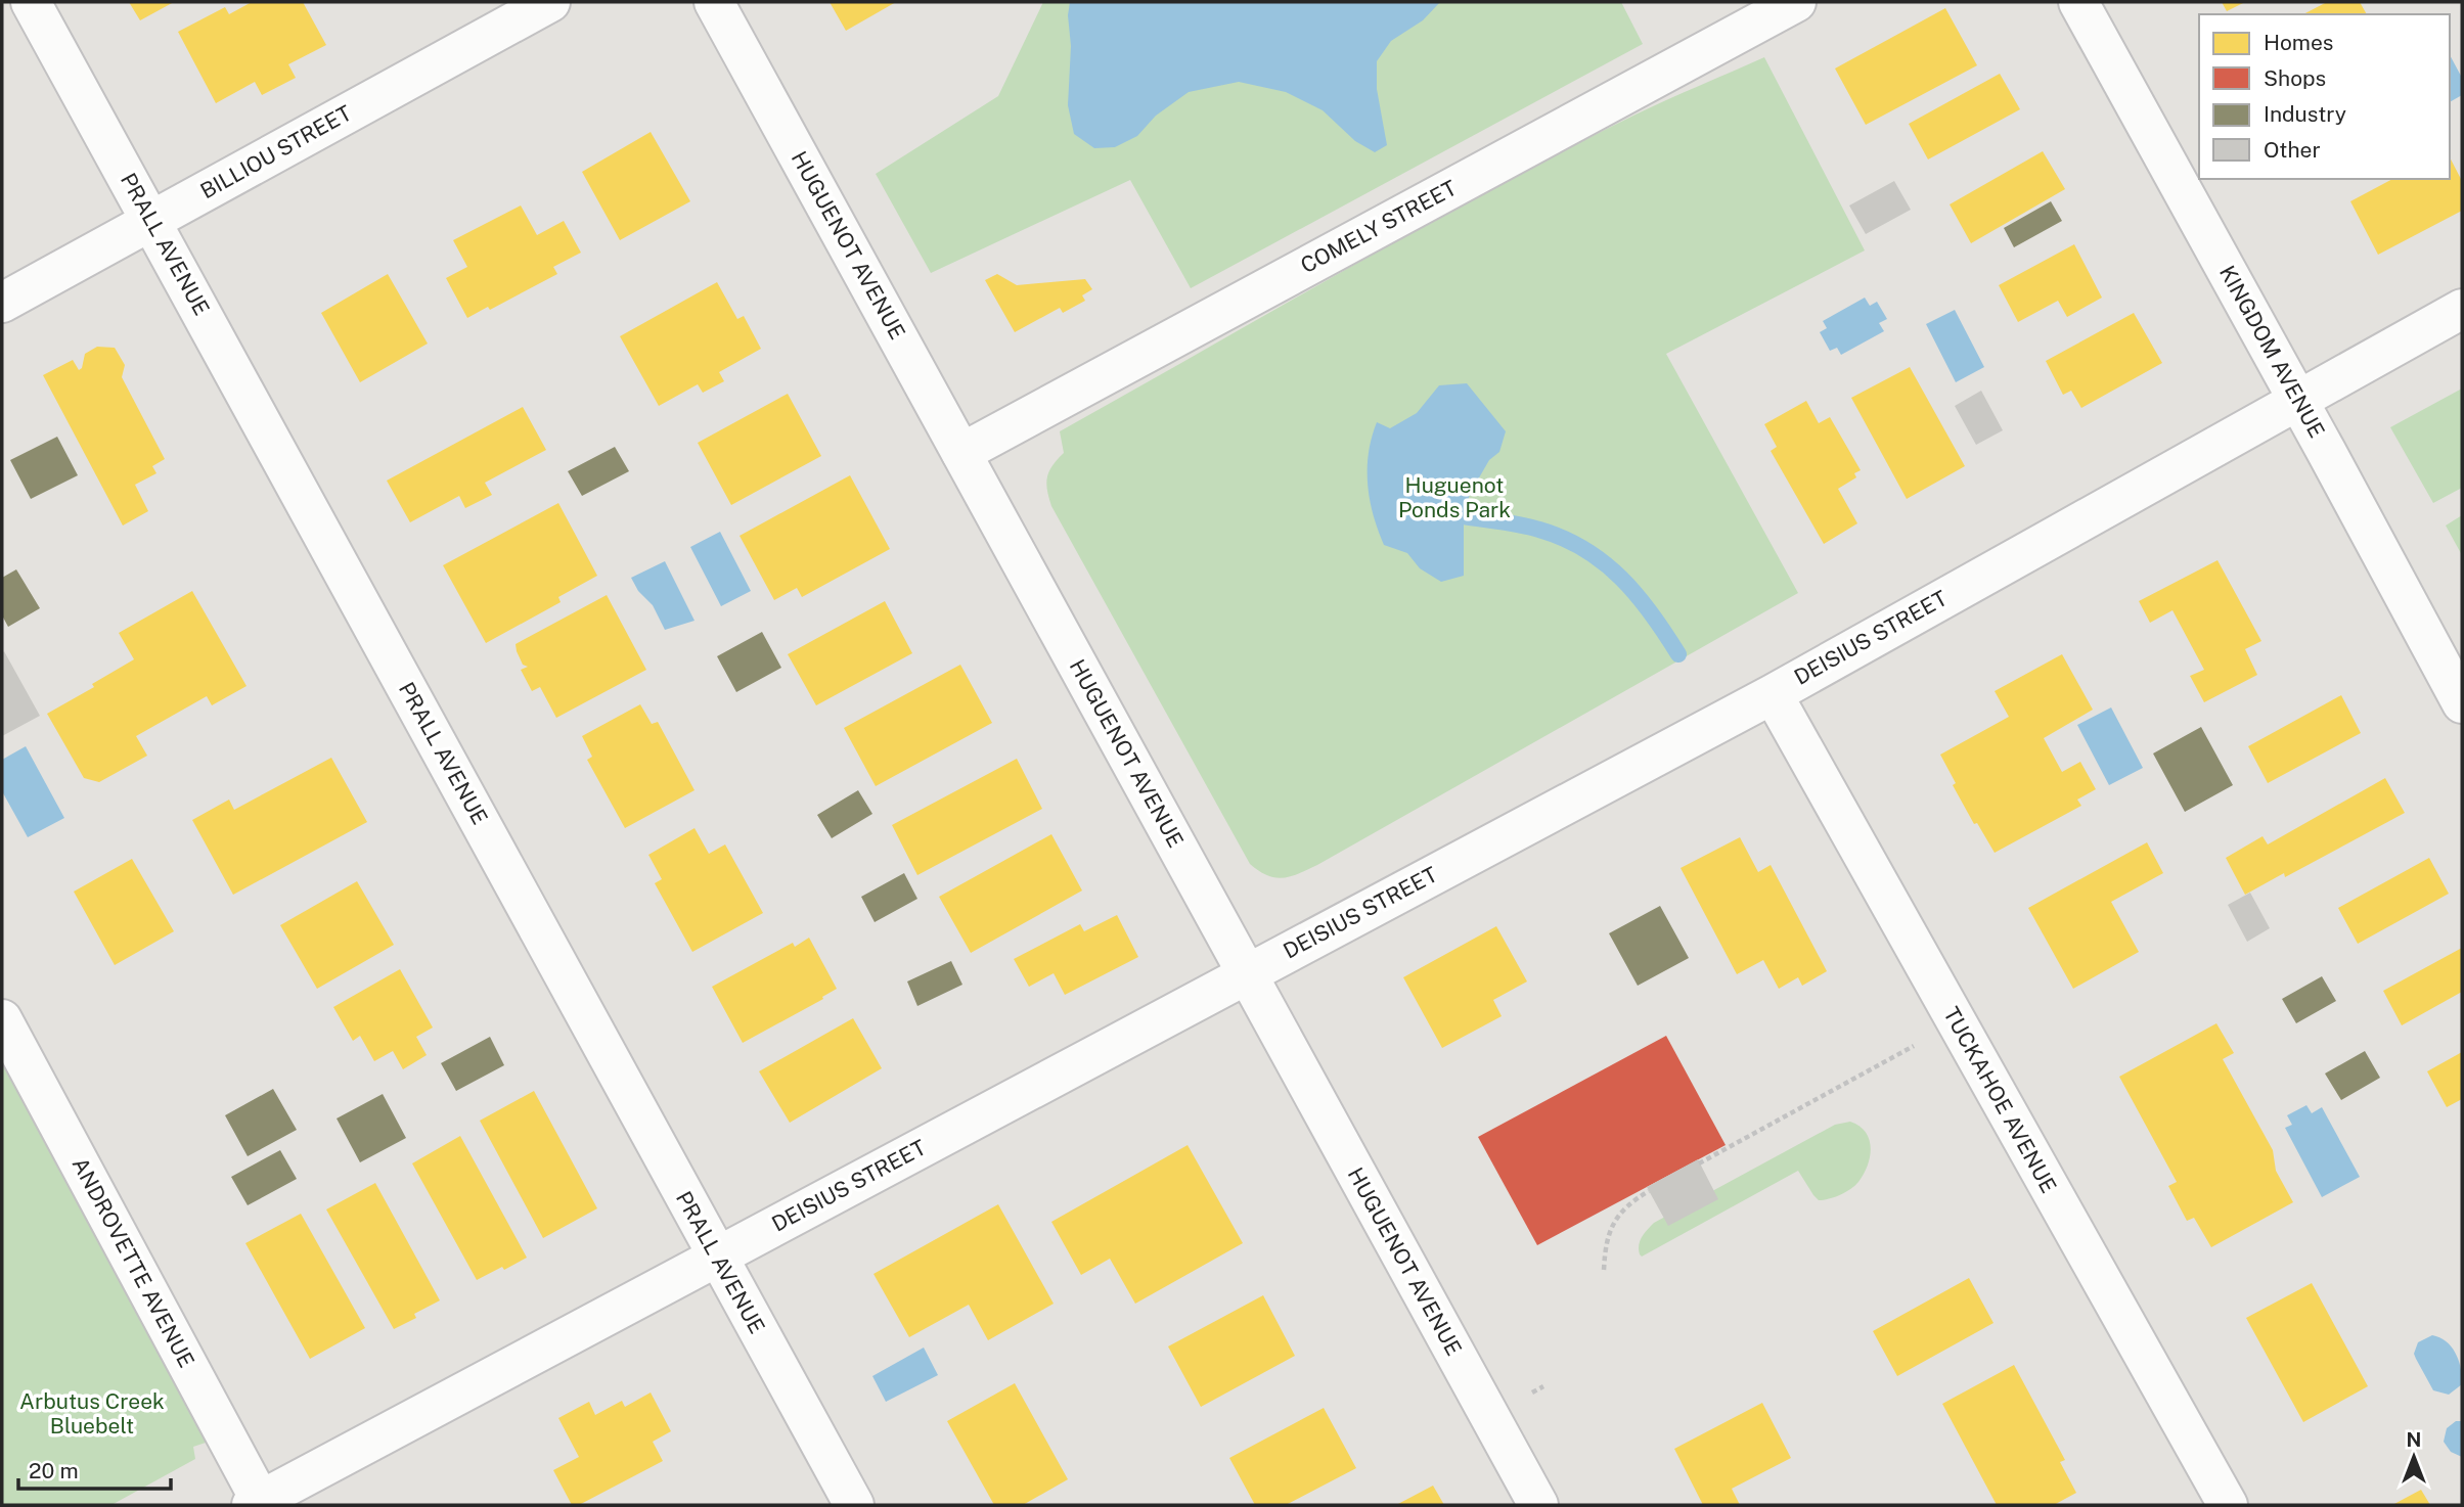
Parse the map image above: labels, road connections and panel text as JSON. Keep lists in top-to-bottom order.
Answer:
{
  "streets": {
    "street": [
      "BILLIOU STREET",
      "COMELY STREET",
      "PRALL AVENUE",
      "HUGUENOT AVENUE",
      "KINGDOM AVENUE",
      "DEISIUS STREET",
      "TUCKAHOE AVENUE",
      "ANDROVETTE AVENUE"
    ]
  },
  "crossings": [
    ["BILLIOU STREET", "PRALL AVENUE"],
    ["COMELY STREET", "HUGUENOT AVENUE"],
    ["PRALL AVENUE", "DEISIUS STREET"],
    ["HUGUENOT AVENUE", "DEISIUS STREET"],
    ["KINGDOM AVENUE", "DEISIUS STREET"],
    ["DEISIUS STREET", "TUCKAHOE AVENUE"],
    ["DEISIUS STREET", "ANDROVETTE AVENUE"]
  ],
  "parks": ["Huguenot Ponds Park", "Arbutus Creek Bluebelt"],
  "legend": [
    "Homes",
    "Shops",
    "Industry",
    "Other"
  ],
  "scale_bar": "20 m",
  "north": "top"
}
